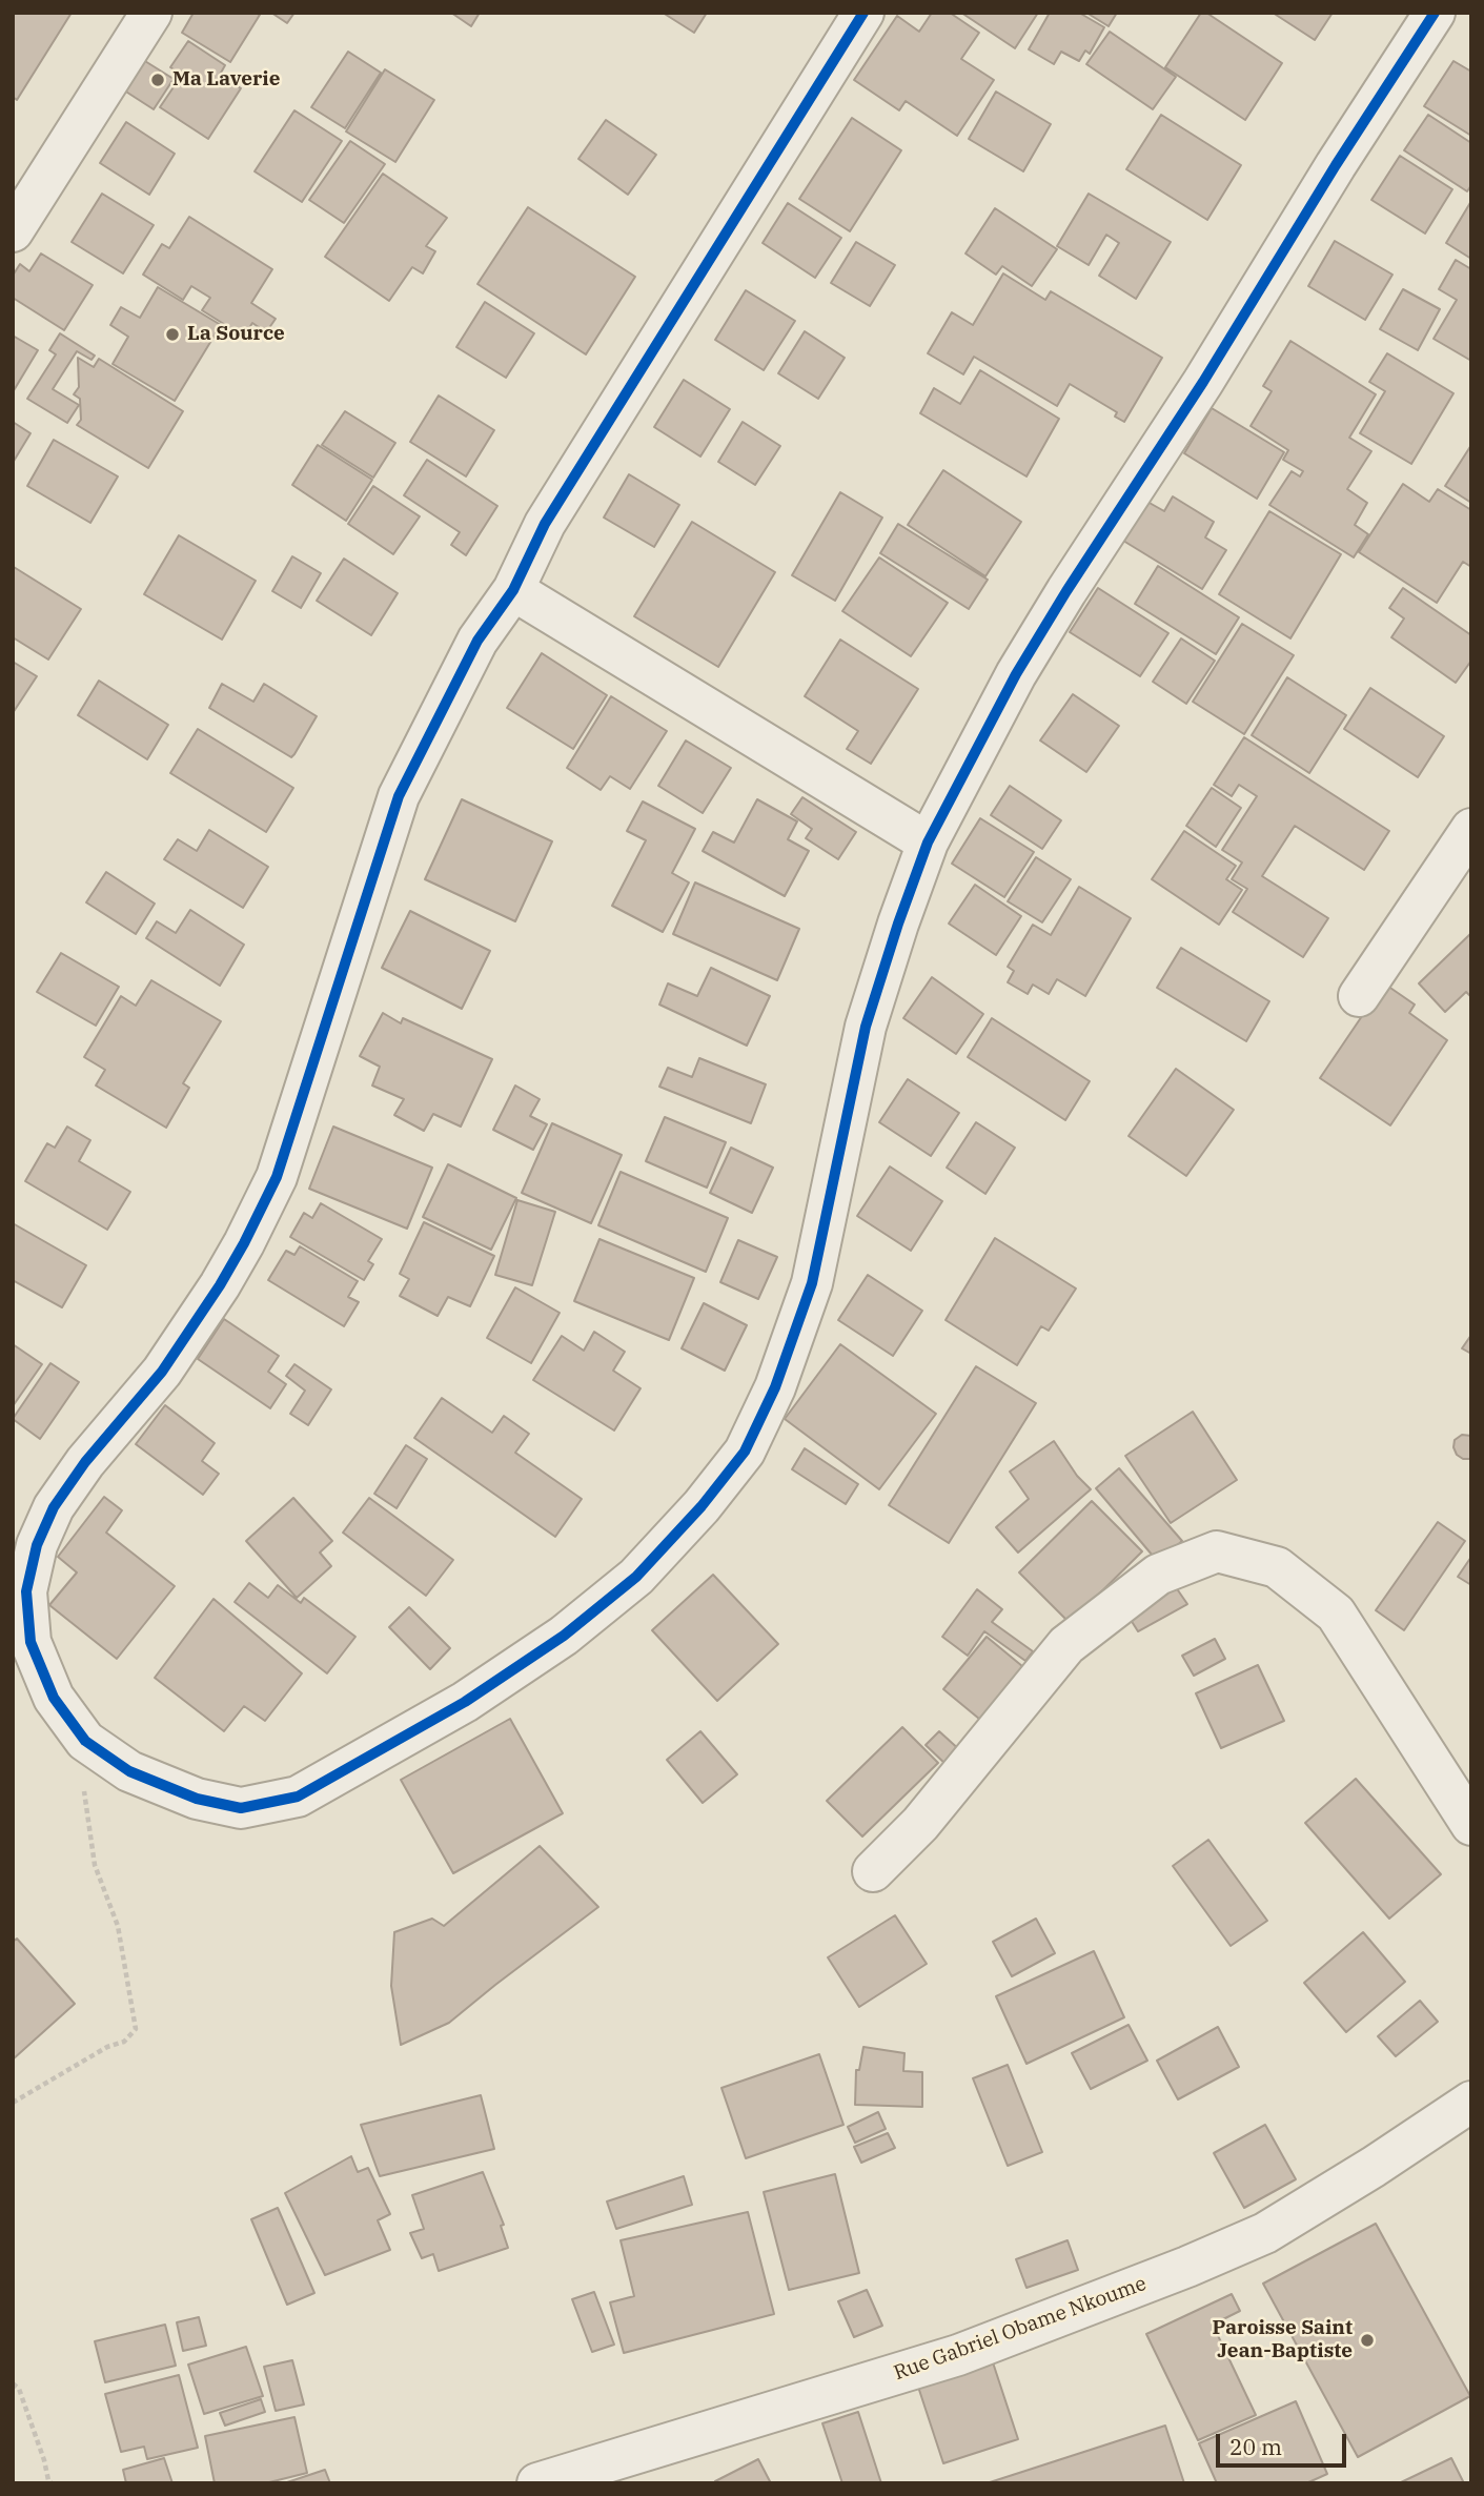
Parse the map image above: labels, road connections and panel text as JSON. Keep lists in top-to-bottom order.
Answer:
{
  "streets": {
    "street": ["Rue Gabriel Obame Nkoume"]
  },
  "places": ["Ma Laverie", "La Source", "Paroisse Saint Jean-Baptiste"],
  "scale_bar": "20 m"
}
